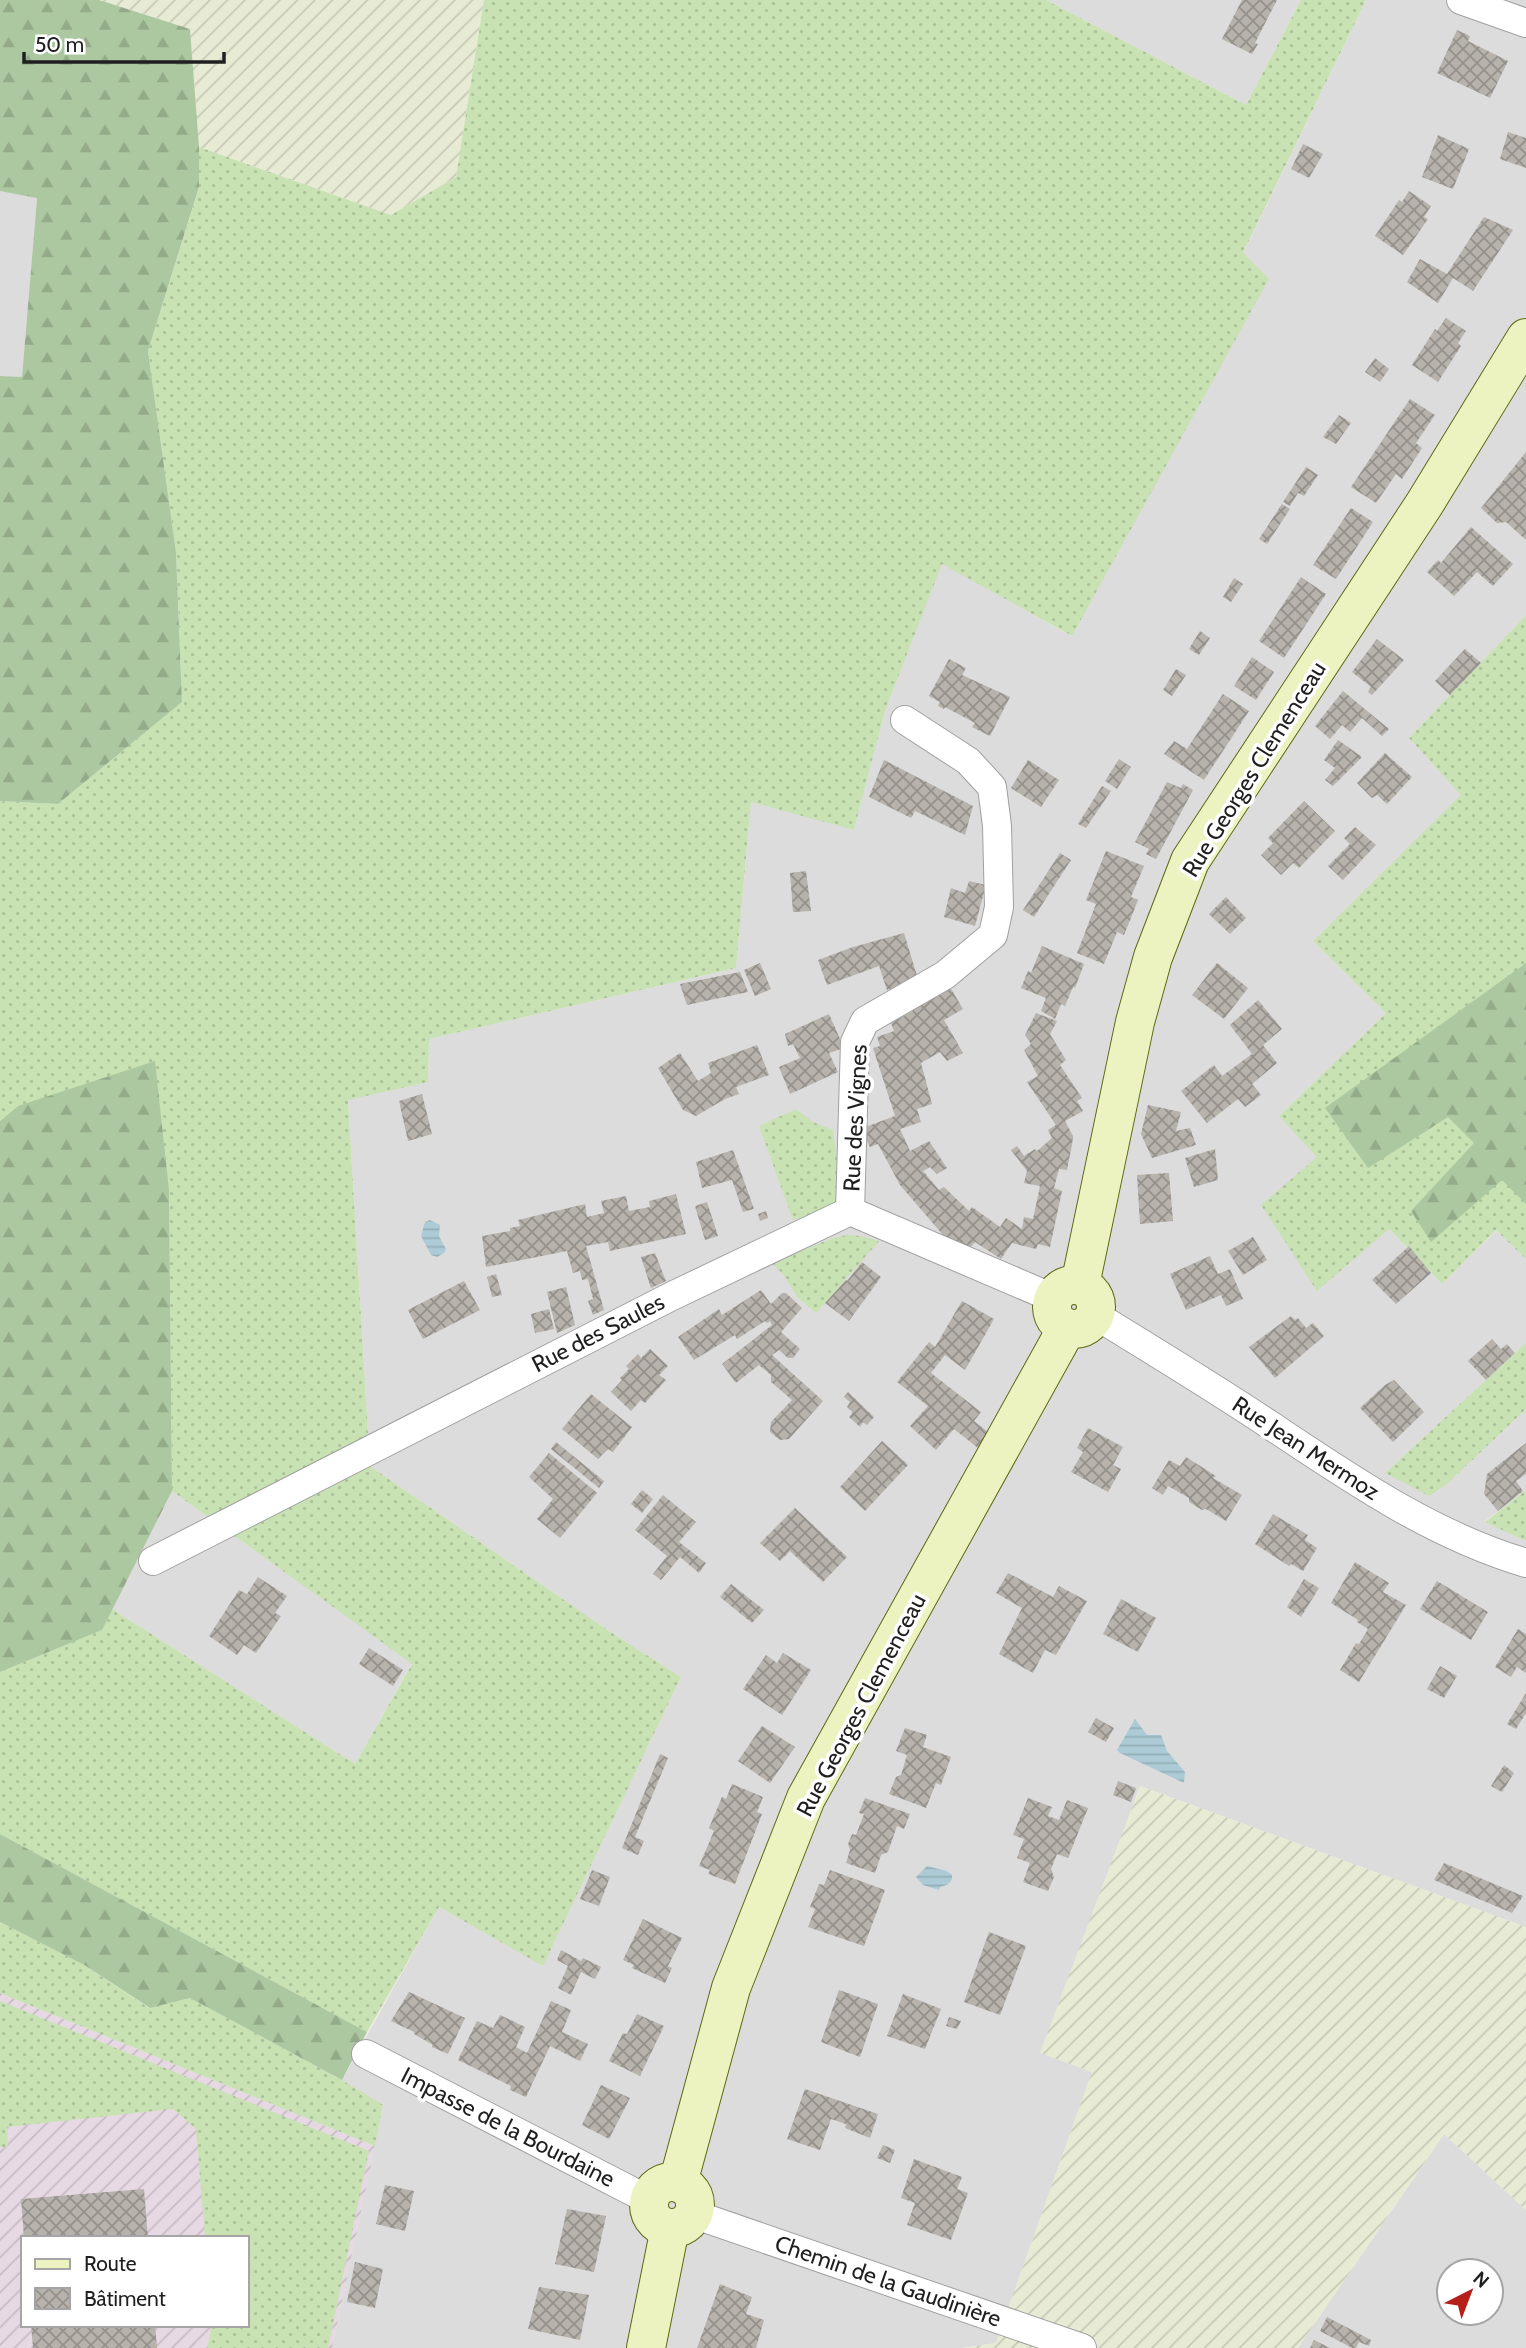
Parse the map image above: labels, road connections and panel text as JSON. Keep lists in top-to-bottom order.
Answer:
{
  "streets": {
    "street": [
      "Rue Georges Clemenceau",
      "Rue des Vignes",
      "Rue des Saules",
      "Rue Jean Mermoz",
      "Impasse de la Bourdaine",
      "Chemin de la Gaudinière"
    ]
  },
  "crossings": [
    ["Rue Georges Clemenceau", "Rue Jean Mermoz"],
    ["Rue Georges Clemenceau", "Impasse de la Bourdaine"],
    ["Rue Georges Clemenceau", "Chemin de la Gaudinière"],
    ["Rue des Vignes", "Rue des Saules"],
    ["Impasse de la Bourdaine", "Chemin de la Gaudinière"]
  ],
  "legend": ["Route", "Bâtiment"],
  "scale_bar": "50 m",
  "north": "top right"
}
